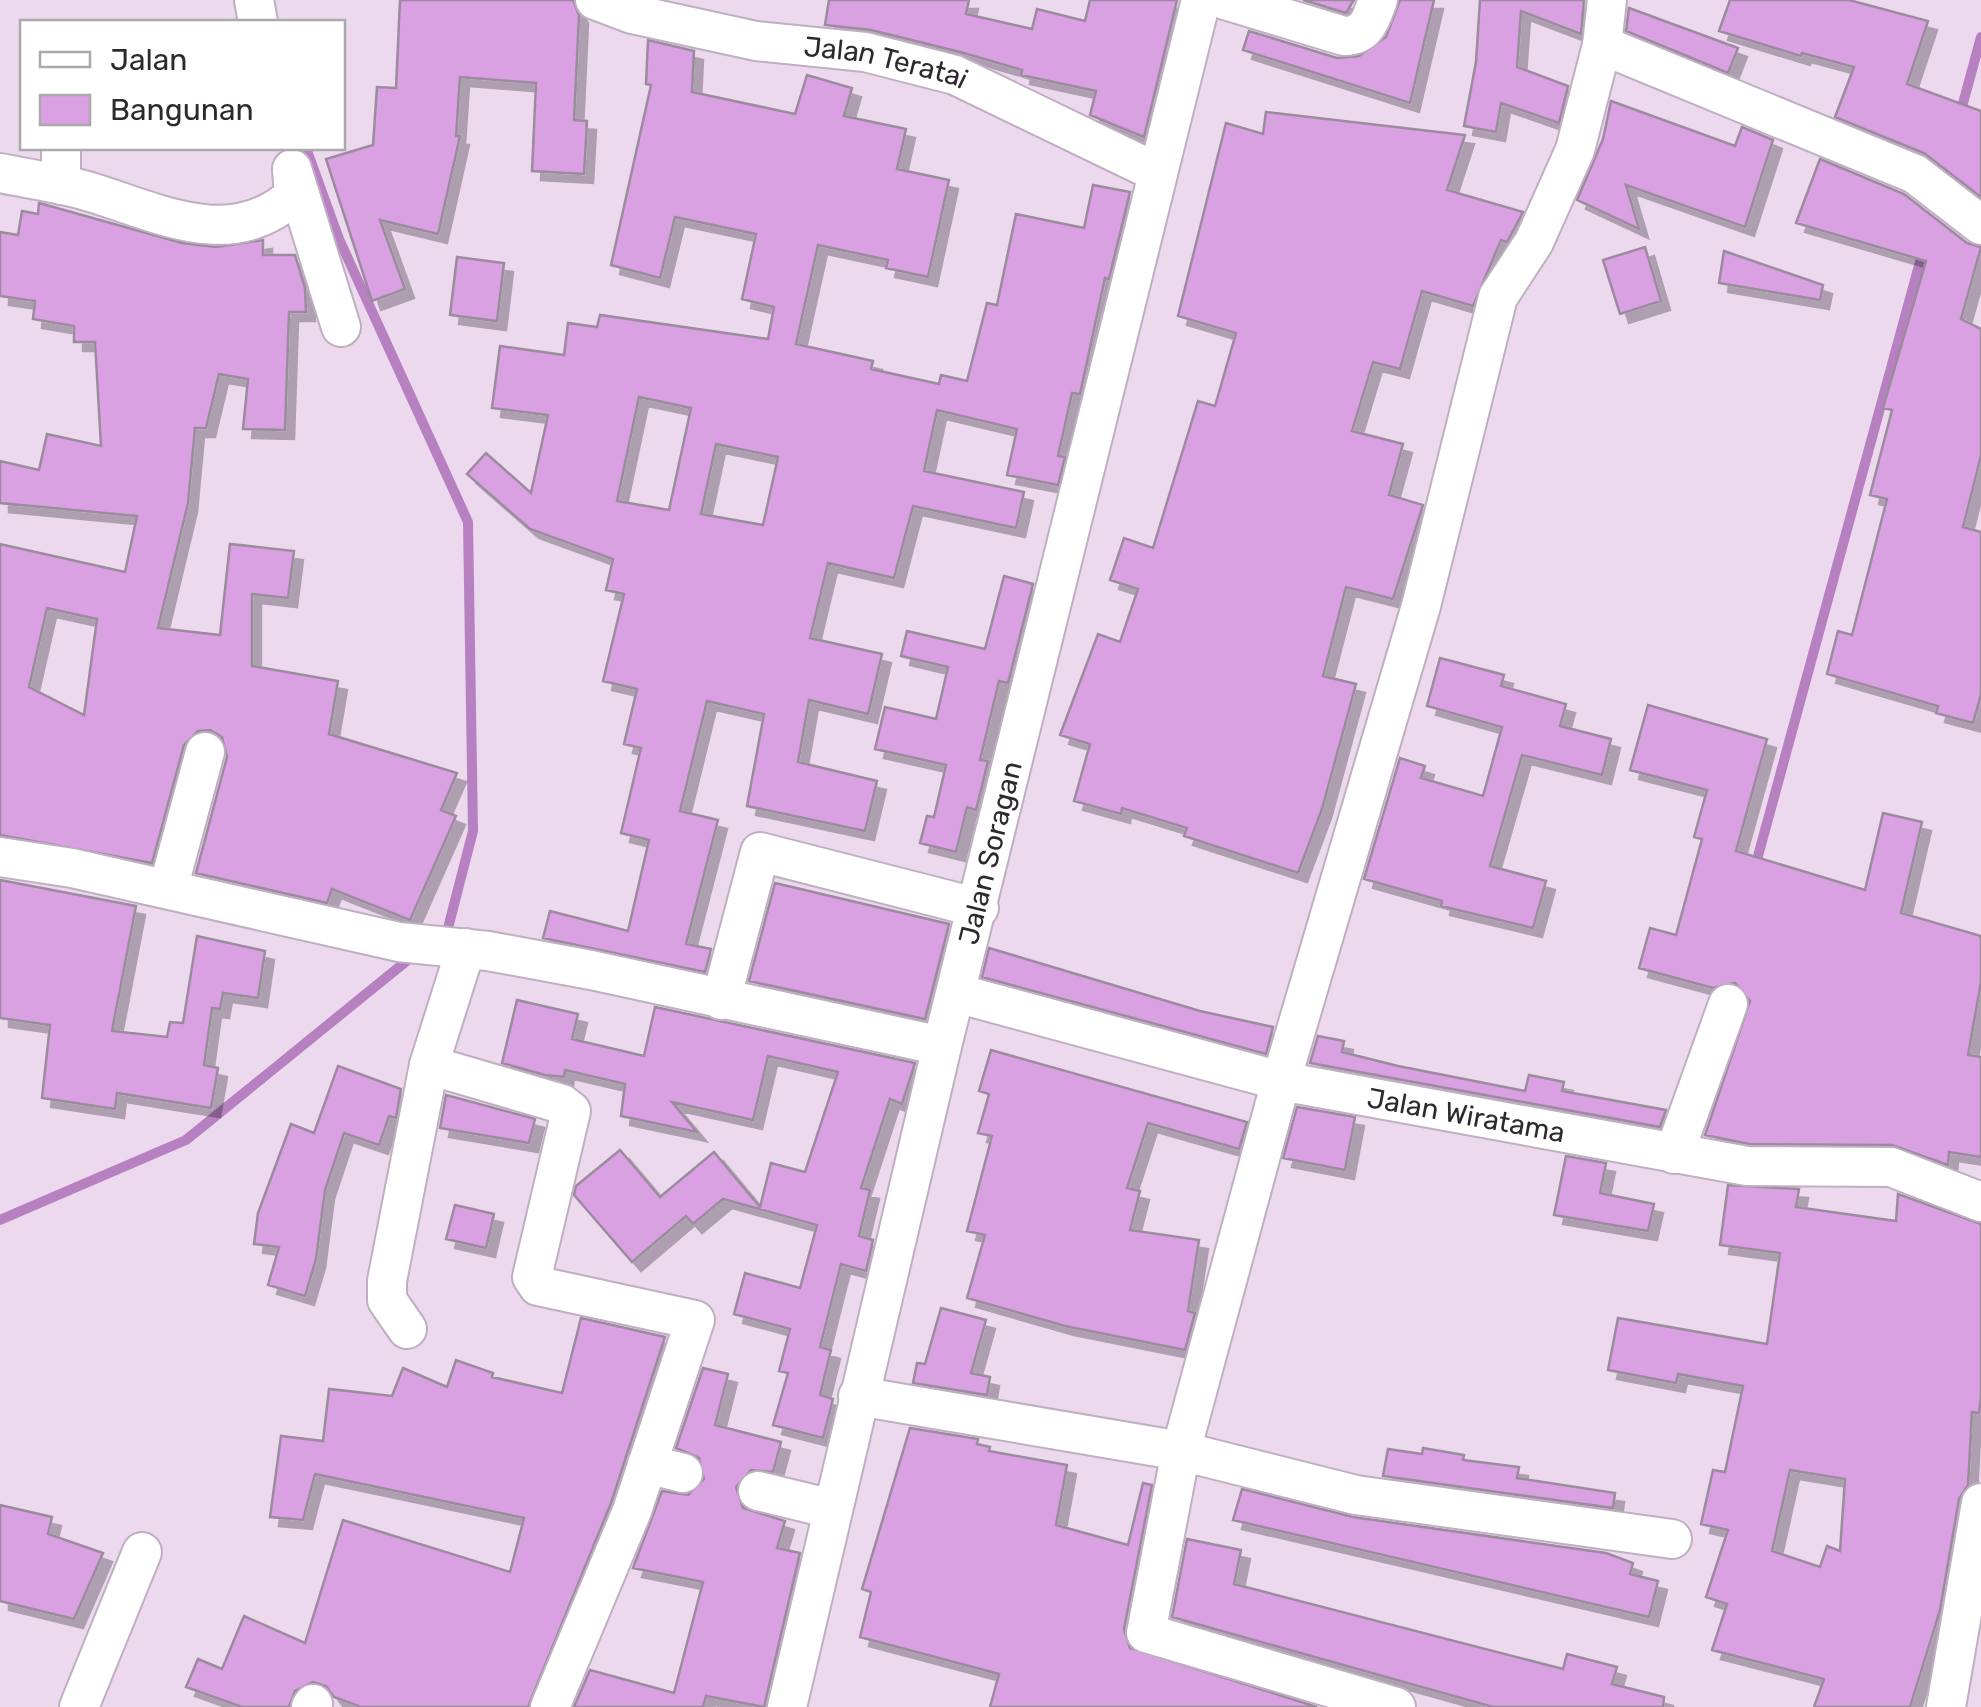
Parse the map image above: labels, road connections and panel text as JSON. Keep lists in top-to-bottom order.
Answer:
{
  "streets": {
    "street": ["Jalan Teratai", "Jalan Soragan", "Jalan Wiratama"]
  },
  "crossings": [
    ["Jalan Teratai", "Jalan Soragan"],
    ["Jalan Soragan", "Jalan Wiratama"]
  ],
  "legend": ["Jalan", "Bangunan"]
}
